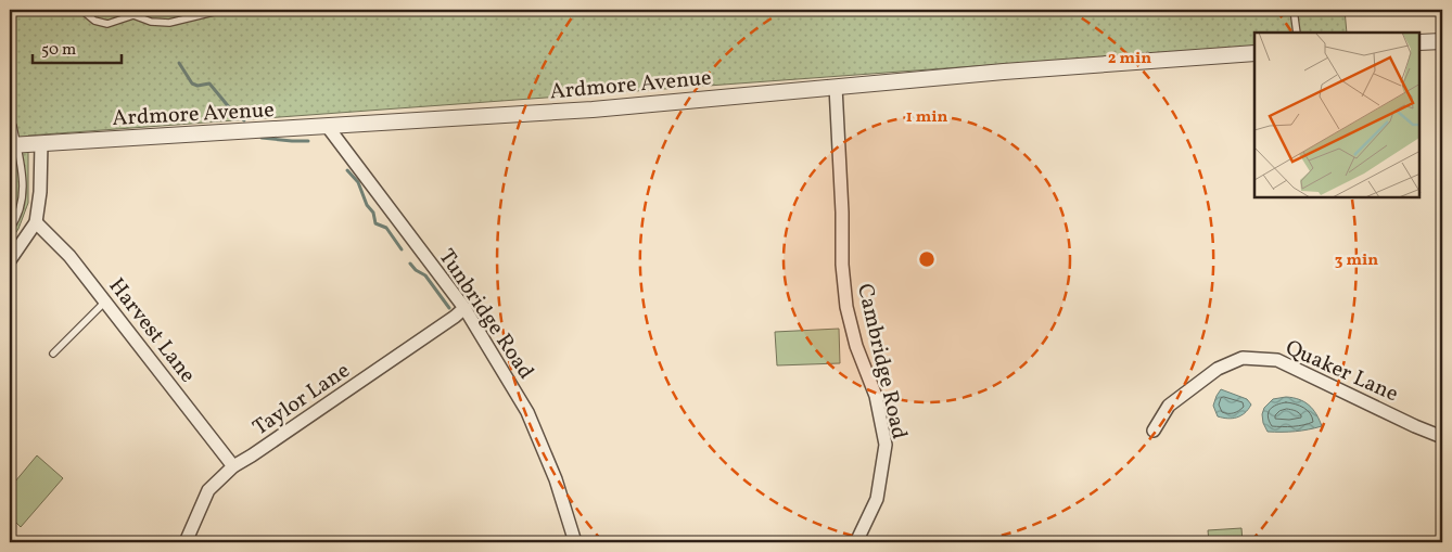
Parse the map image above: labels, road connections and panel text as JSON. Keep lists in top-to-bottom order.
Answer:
{
  "streets": {
    "street": [
      "Ardmore Avenue",
      "Tunbridge Road",
      "Harvest Lane",
      "Cambridge Road",
      "Quaker Lane",
      "Taylor Lane"
    ]
  },
  "crossings": [
    ["Ardmore Avenue", "Tunbridge Road"],
    ["Ardmore Avenue", "Cambridge Road"],
    ["Tunbridge Road", "Taylor Lane"],
    ["Harvest Lane", "Taylor Lane"]
  ],
  "scale_bar": "50 m",
  "rings": ["2 min", "1 min", "3 min"]
}
